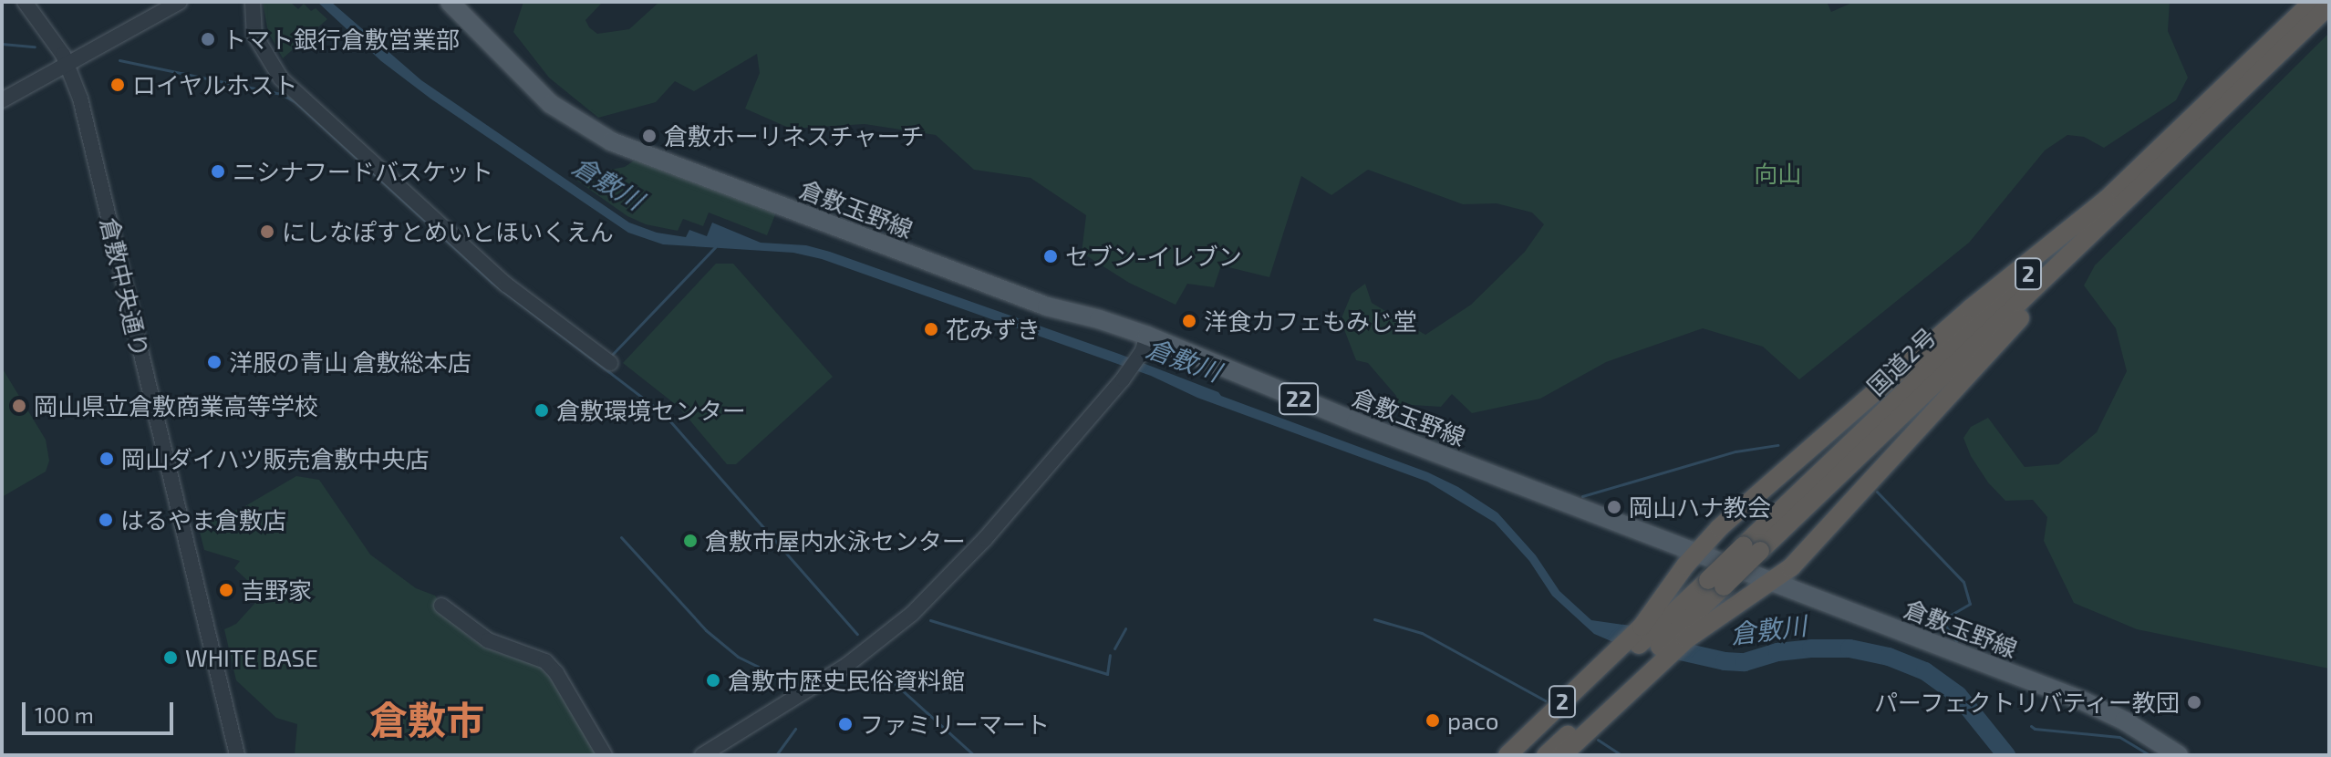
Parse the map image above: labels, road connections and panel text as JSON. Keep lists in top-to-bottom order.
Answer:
{
  "streets": {
    "highway": ["2", "国道2号"],
    "main road": ["倉敷玉野線", "22"],
    "street": ["倉敷中央通り"]
  },
  "crossings": [
    ["倉敷玉野線", "2"],
    ["2", "国道2号"]
  ],
  "districts": ["倉敷市"],
  "water": ["倉敷川"],
  "parks": ["向山"],
  "places": [
    "トマト銀行倉敷営業部",
    "ロイヤルホスト",
    "倉敷ホーリネスチャーチ",
    "ニシナフードバスケット",
    "にしなぽすとめいとほいくえん",
    "セブン-イレブン",
    "洋食カフェもみじ堂",
    "花みずき",
    "洋服の青山 倉敷総本店",
    "岡山県立倉敷商業高等学校",
    "倉敷環境センター",
    "岡山ダイハツ販売倉敷中央店",
    "岡山ハナ教会",
    "はるやま倉敷店",
    "倉敷市屋内水泳センター",
    "吉野家",
    "WHITE BASE",
    "倉敷市歴史民俗資料館",
    "パーフェクトリバティー教団",
    "paco",
    "ファミリーマート"
  ],
  "scale_bar": "100 m"
}
